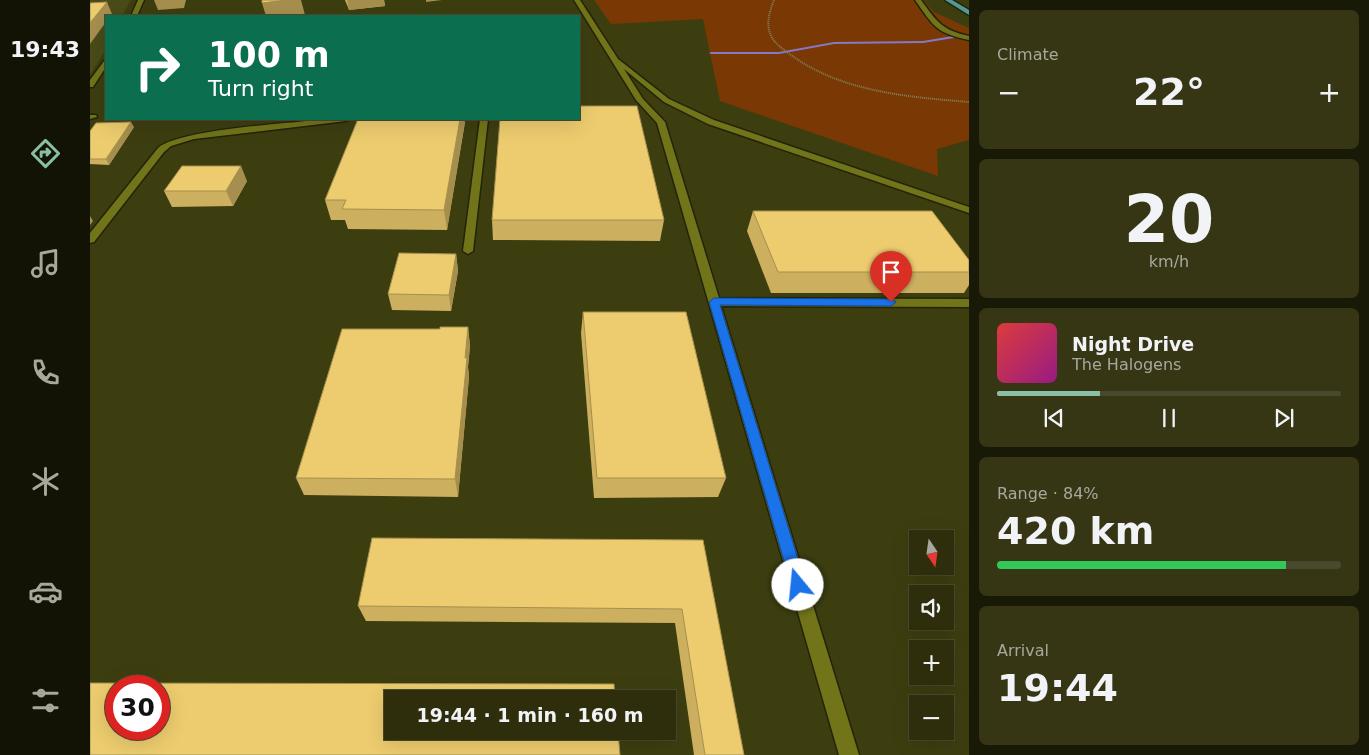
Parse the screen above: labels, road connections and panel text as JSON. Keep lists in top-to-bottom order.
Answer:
{
  "north": "bottom",
  "page": {
    "tabs": "19:43",
    "tile": [
      "Climate",
      ["20", "km/h"],
      ["Range · 84%", "420 km"],
      ["Arrival", "19:44"]
    ],
    "turn": ["100 m", "Turn right"],
    "heat": ["−", "22°", "+"],
    "song": ["Night Drive", "The Halogens"],
    "map_buttons": ["+", "−"],
    "limit": "30",
    "trip": "19:44 · 1 min · 160 m"
  }
}
